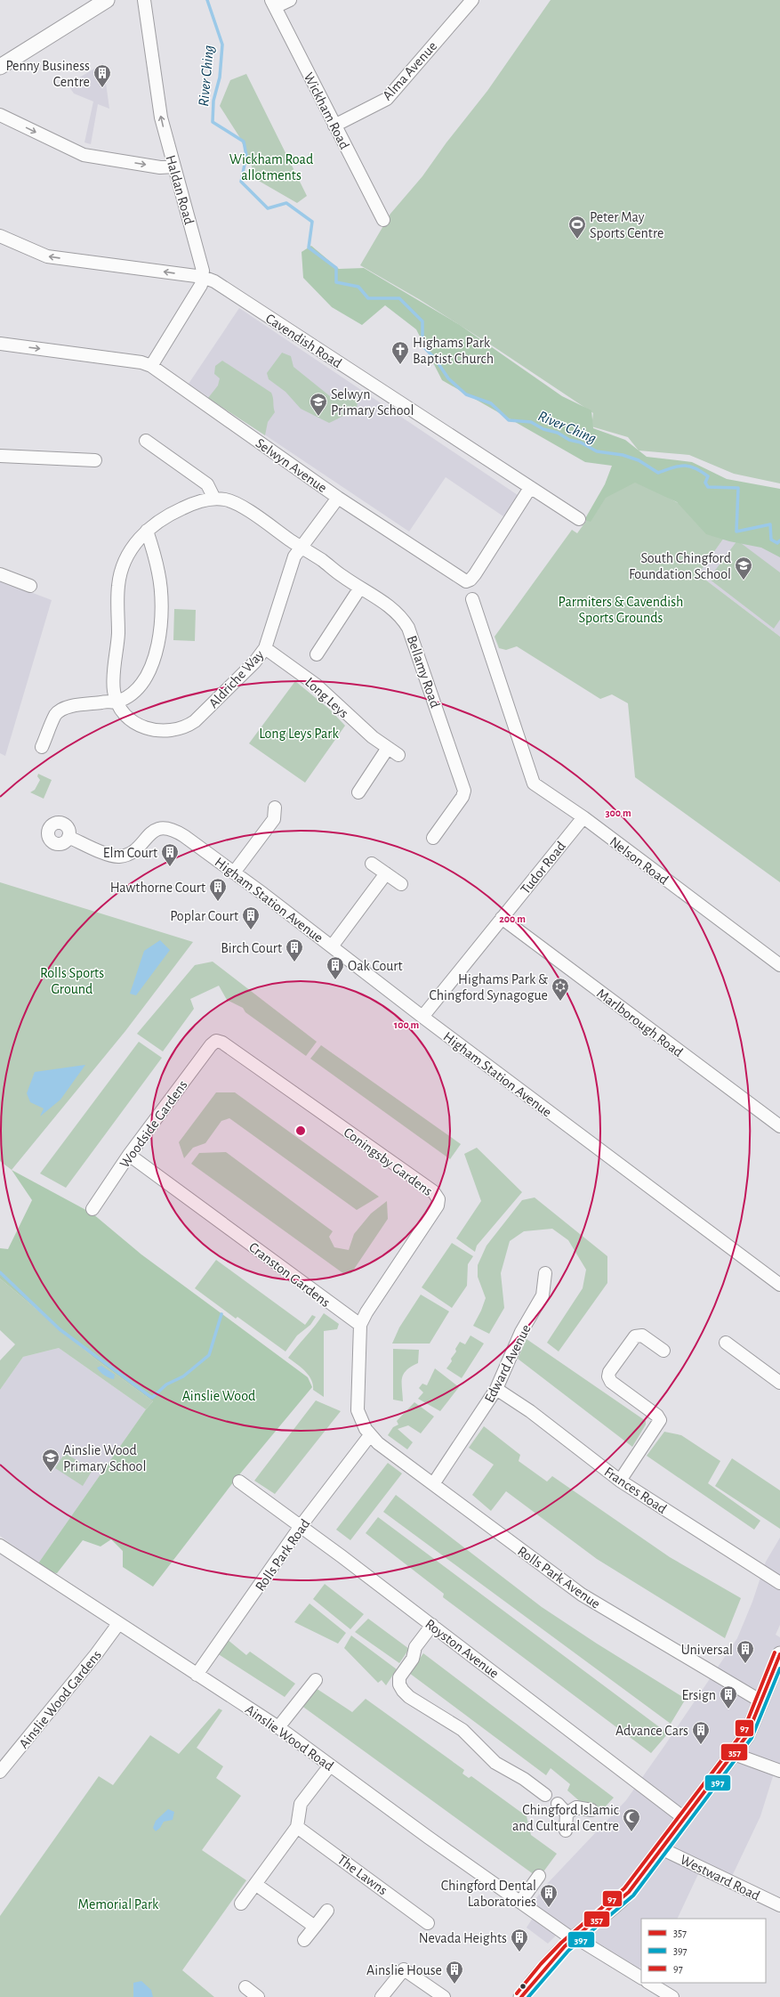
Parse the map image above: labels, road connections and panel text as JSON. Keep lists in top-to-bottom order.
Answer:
{
  "streets": {
    "street": [
      "Alma Avenue",
      "Wickham Road",
      "Haldan Road",
      "Cavendish Road",
      "Selwyn Avenue",
      "Bellamy Road",
      "Aldriche Way",
      "Long Leys",
      "Nelson Road",
      "Tudor Road",
      "Higham Station Avenue",
      "Marlborough Road",
      "Woodside Gardens",
      "Coningsby Gardens",
      "Cranston Gardens",
      "Edward Avenue",
      "Frances Road",
      "Rolls Park Road",
      "Rolls Park Avenue",
      "Royston Avenue",
      "Ainslie Wood Gardens",
      "Ainslie Wood Road",
      "The Lawns",
      "Westward Road"
    ]
  },
  "crossings": [
    ["Alma Avenue", "Wickham Road"],
    ["Haldan Road", "Cavendish Road"],
    ["Cavendish Road", "Selwyn Avenue"],
    ["Selwyn Avenue", "Aldriche Way"],
    ["Bellamy Road", "Aldriche Way"],
    ["Aldriche Way", "Long Leys"],
    ["Nelson Road", "Tudor Road"],
    ["Tudor Road", "Higham Station Avenue"],
    ["Tudor Road", "Marlborough Road"],
    ["Woodside Gardens", "Coningsby Gardens"],
    ["Woodside Gardens", "Cranston Gardens"],
    ["Coningsby Gardens", "Cranston Gardens"],
    ["Edward Avenue", "Frances Road"],
    ["Edward Avenue", "Rolls Park Avenue"],
    ["Rolls Park Road", "Rolls Park Avenue"],
    ["Rolls Park Road", "Royston Avenue"],
    ["Rolls Park Road", "Ainslie Wood Road"],
    ["Ainslie Wood Gardens", "Ainslie Wood Road"]
  ],
  "one_way": ["Haldan Road"],
  "water": ["River Ching"],
  "parks": [
    "Wickham Road allotments",
    "Parmiters & Cavendish Sports Grounds",
    "Long Leys Park",
    "Rolls Sports Ground",
    "Ainslie Wood",
    "Memorial Park"
  ],
  "places": {
    "building": [
      "Penny Business Centre",
      "Elm Court",
      "Hawthorne Court",
      "Poplar Court",
      "Birch Court",
      "Oak Court",
      "Universal",
      "Ersign",
      "Advance Cars",
      "Chingford Dental Laboratories",
      "Nevada Heights",
      "Ainslie House"
    ],
    "sports": ["Peter May Sports Centre"],
    "church": ["Highams Park Baptist Church"],
    "school or university": ["Selwyn Primary School", "South Chingford Foundation School", "Ainslie Wood Primary School"],
    "synagogue": ["Highams Park & Chingford Synagogue"],
    "mosque": ["Chingford Islamic and Cultural Centre"]
  },
  "lines": ["transit line 97", "transit line 357", "transit line 397"],
  "legend": ["357", "397", "97"],
  "rings": ["300 m", "200 m", "100 m"]
}
